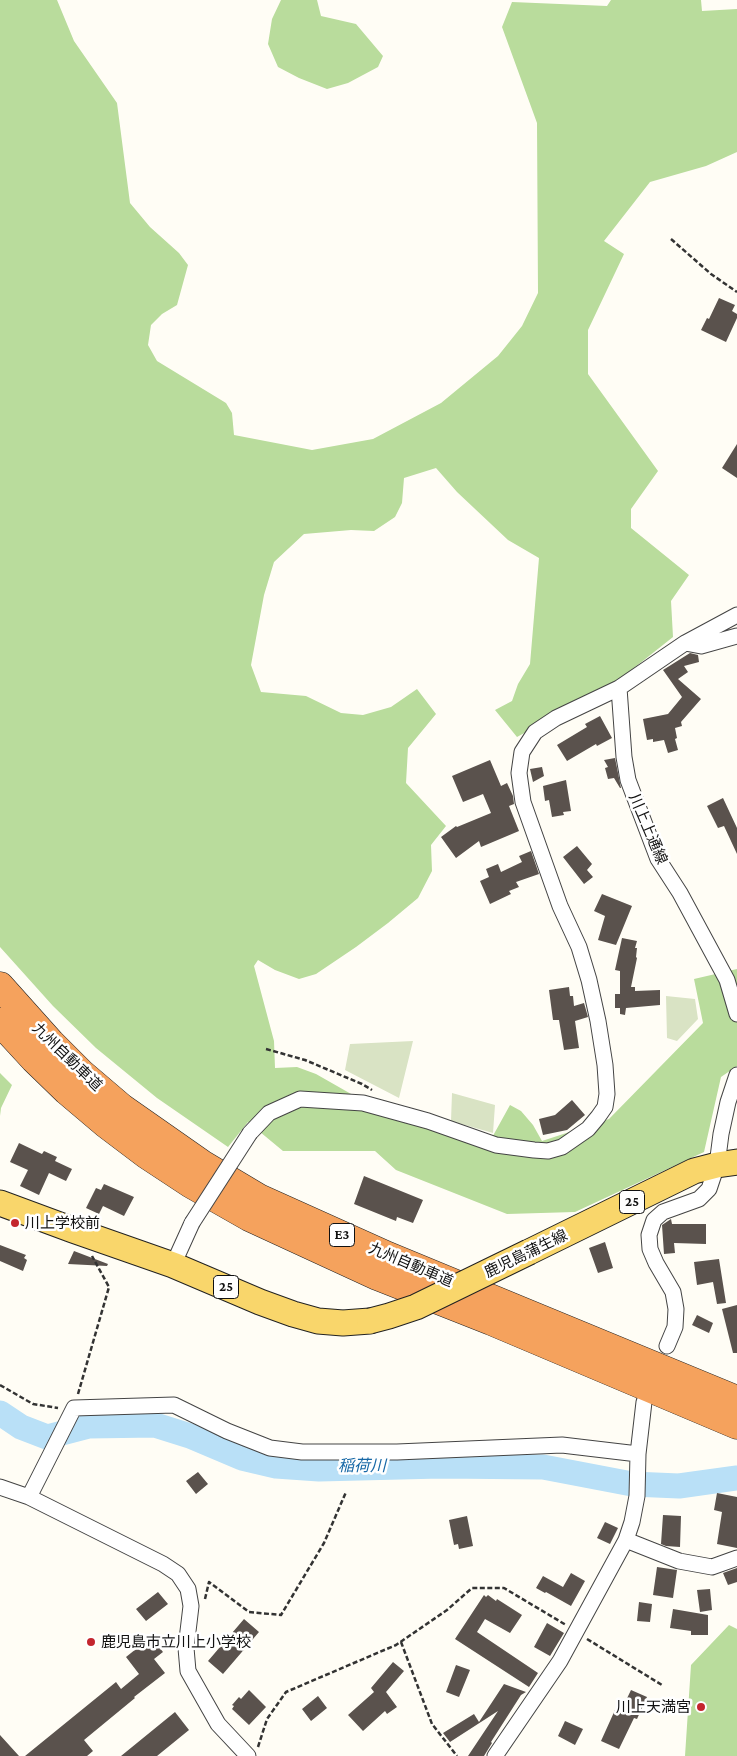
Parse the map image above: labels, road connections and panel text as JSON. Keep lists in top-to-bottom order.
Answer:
{
  "streets": {
    "highway": ["九州自動車道", "E3"],
    "main road": ["25", "鹿児島蒲生線"],
    "street": ["川上上通線"]
  },
  "water": ["稲荷川"],
  "places": ["川上学校前", "鹿児島市立川上小学校", "川上天満宮"]
}
